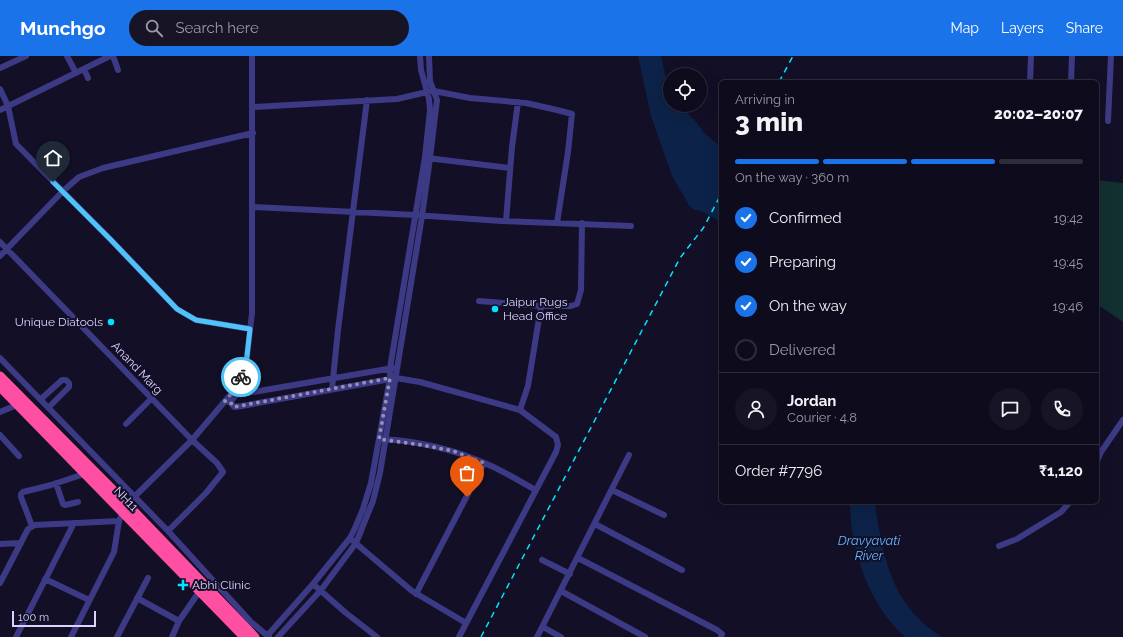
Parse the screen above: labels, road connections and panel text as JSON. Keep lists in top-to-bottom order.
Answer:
{
  "streets": {
    "highway": ["NH11"],
    "street": ["Anand Marg"]
  },
  "water": ["Dravyavati River"],
  "places": {
    "other": ["Jaipur Rugs Head Office", "Unique Diatools"],
    "health": ["Abhi Clinic"]
  },
  "scale_bar": "100 m",
  "page": {
    "header": "Munchgo",
    "search": "Search here",
    "nav": ["Map", "Layers", "Share"],
    "heading": ["3 min", "Arriving in", "20:02–20:07"],
    "panel": [
      "Jordan",
      "Courier · 4.8",
      "Order #7796",
      "₹1,120"
    ],
    "bar": "On the way · 360 m",
    "list": [
      ["Confirmed", "19:42"],
      ["Preparing", "19:45"],
      ["On the way", "19:46"],
      "Delivered"
    ],
    "scale": "100 m"
  }
}
